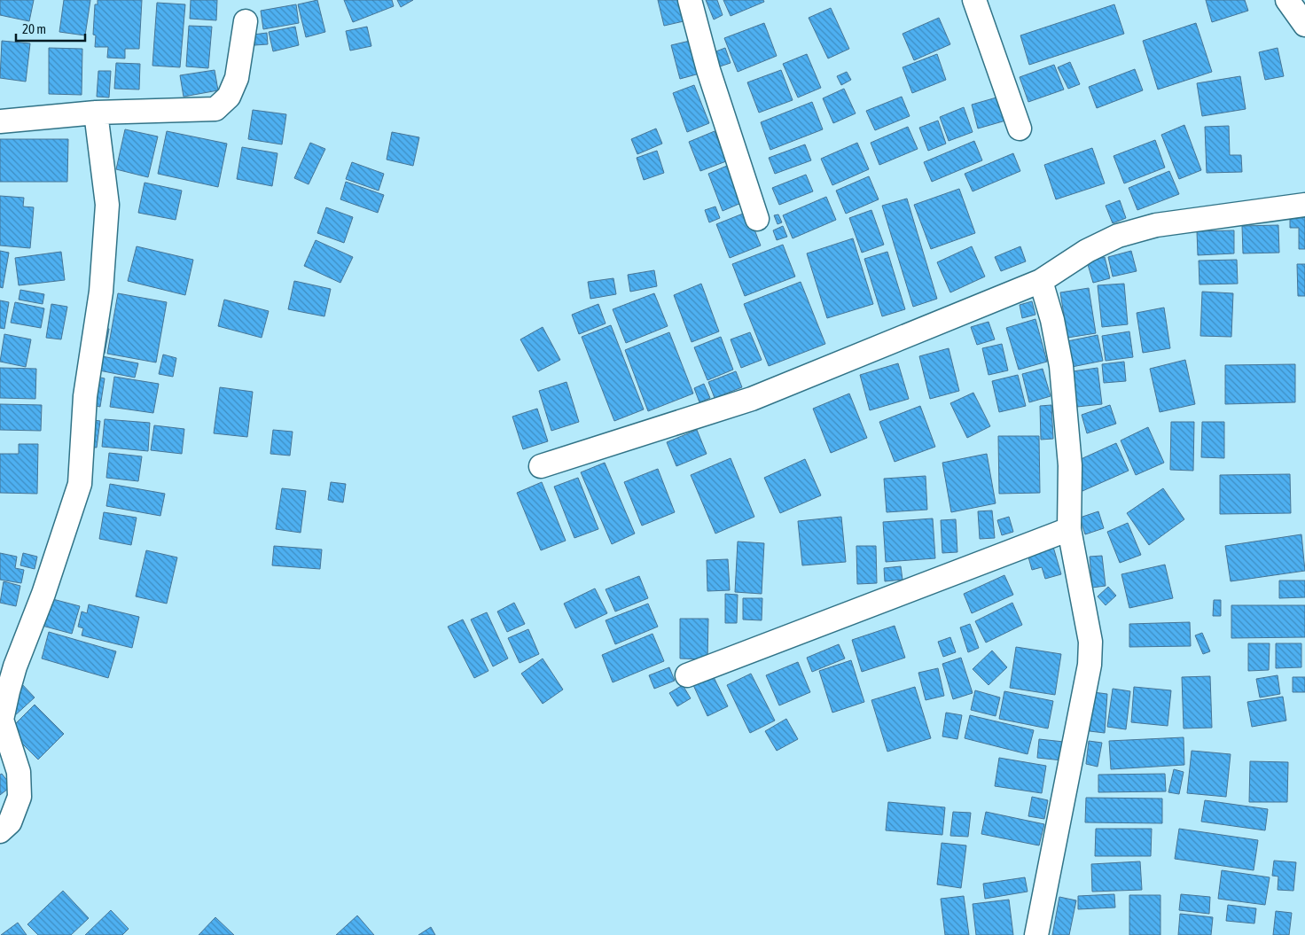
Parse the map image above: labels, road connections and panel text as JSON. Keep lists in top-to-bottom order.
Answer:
{
  "scale_bar": "20 m"
}
